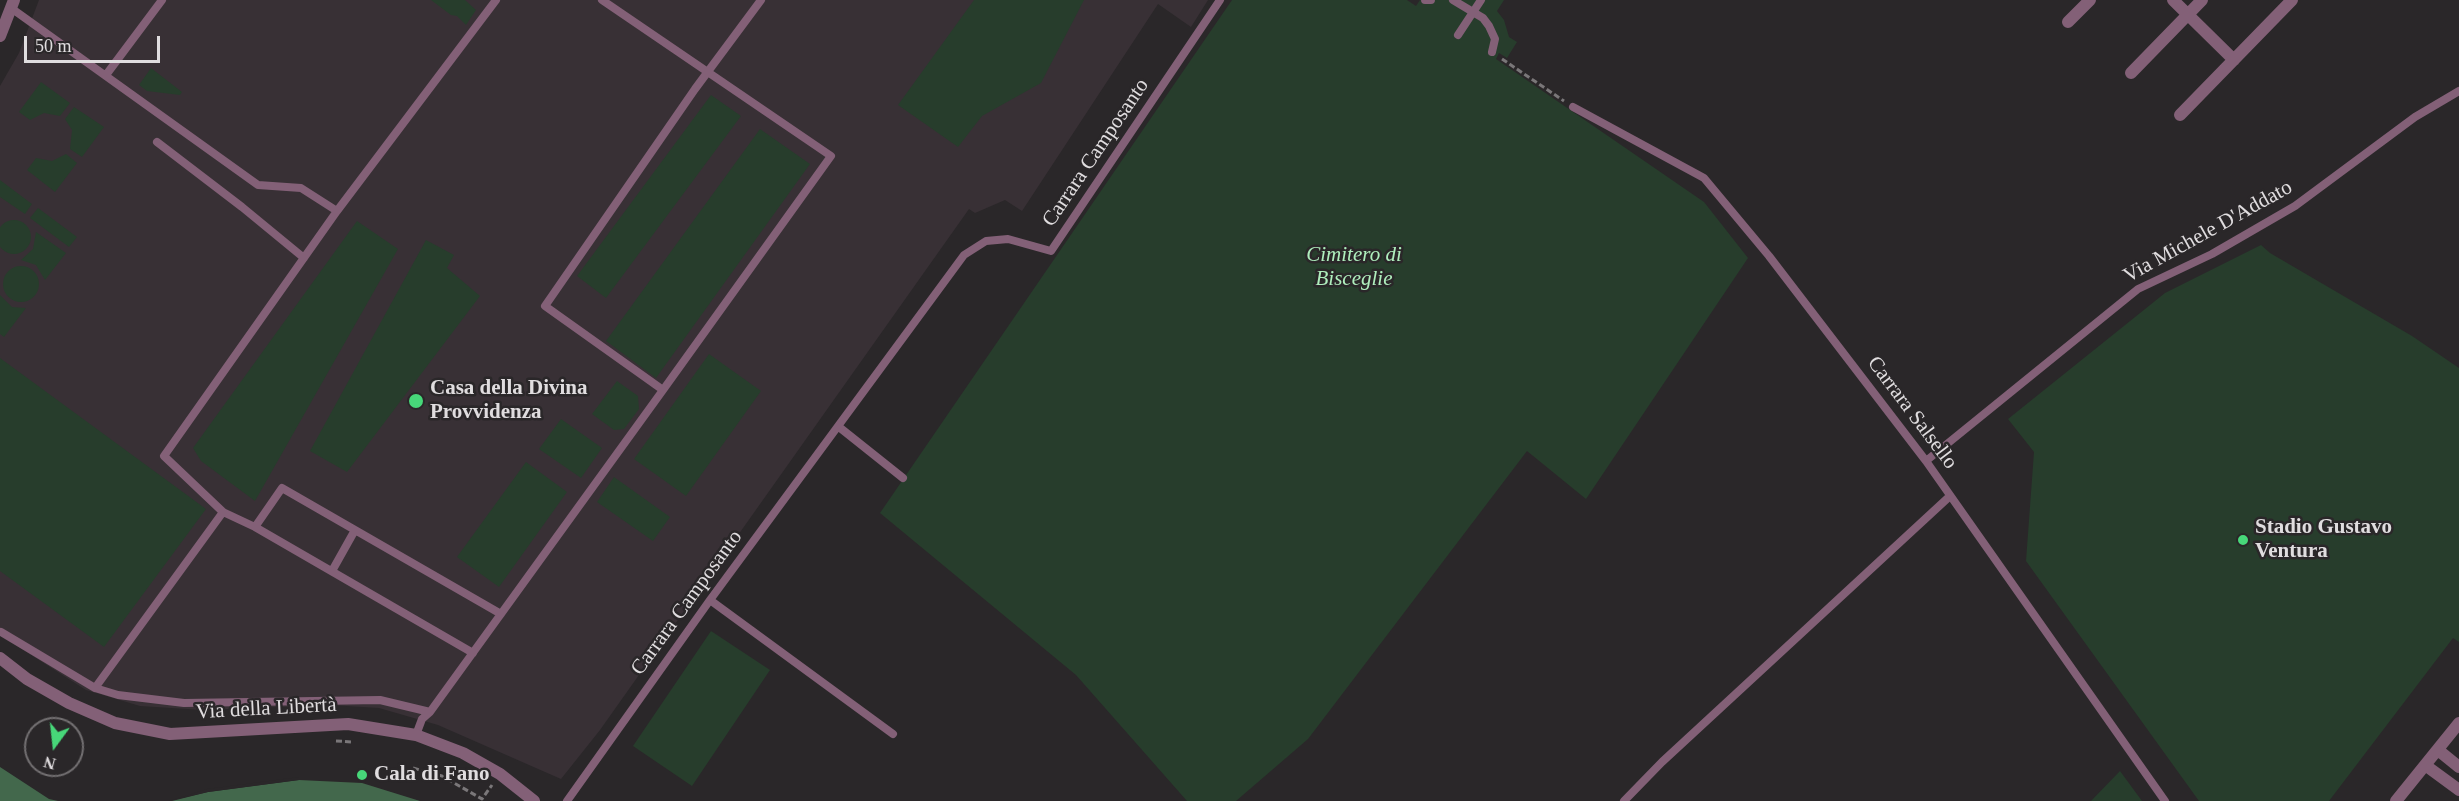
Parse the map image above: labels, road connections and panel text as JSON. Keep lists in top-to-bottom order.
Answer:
{
  "streets": {
    "street": ["Via della Libertà"],
    "lane": ["Carrara Camposanto", "Via Michele D'Addato", "Carrara Salsello"]
  },
  "crossings": [
    ["Via Michele D'Addato", "Carrara Salsello"]
  ],
  "parks": ["Cimitero di Bisceglie"],
  "places": ["Casa della Divina Provvidenza", "Stadio Gustavo Ventura", "Cala di Fano"],
  "scale_bar": "50 m",
  "north": "bottom"
}
